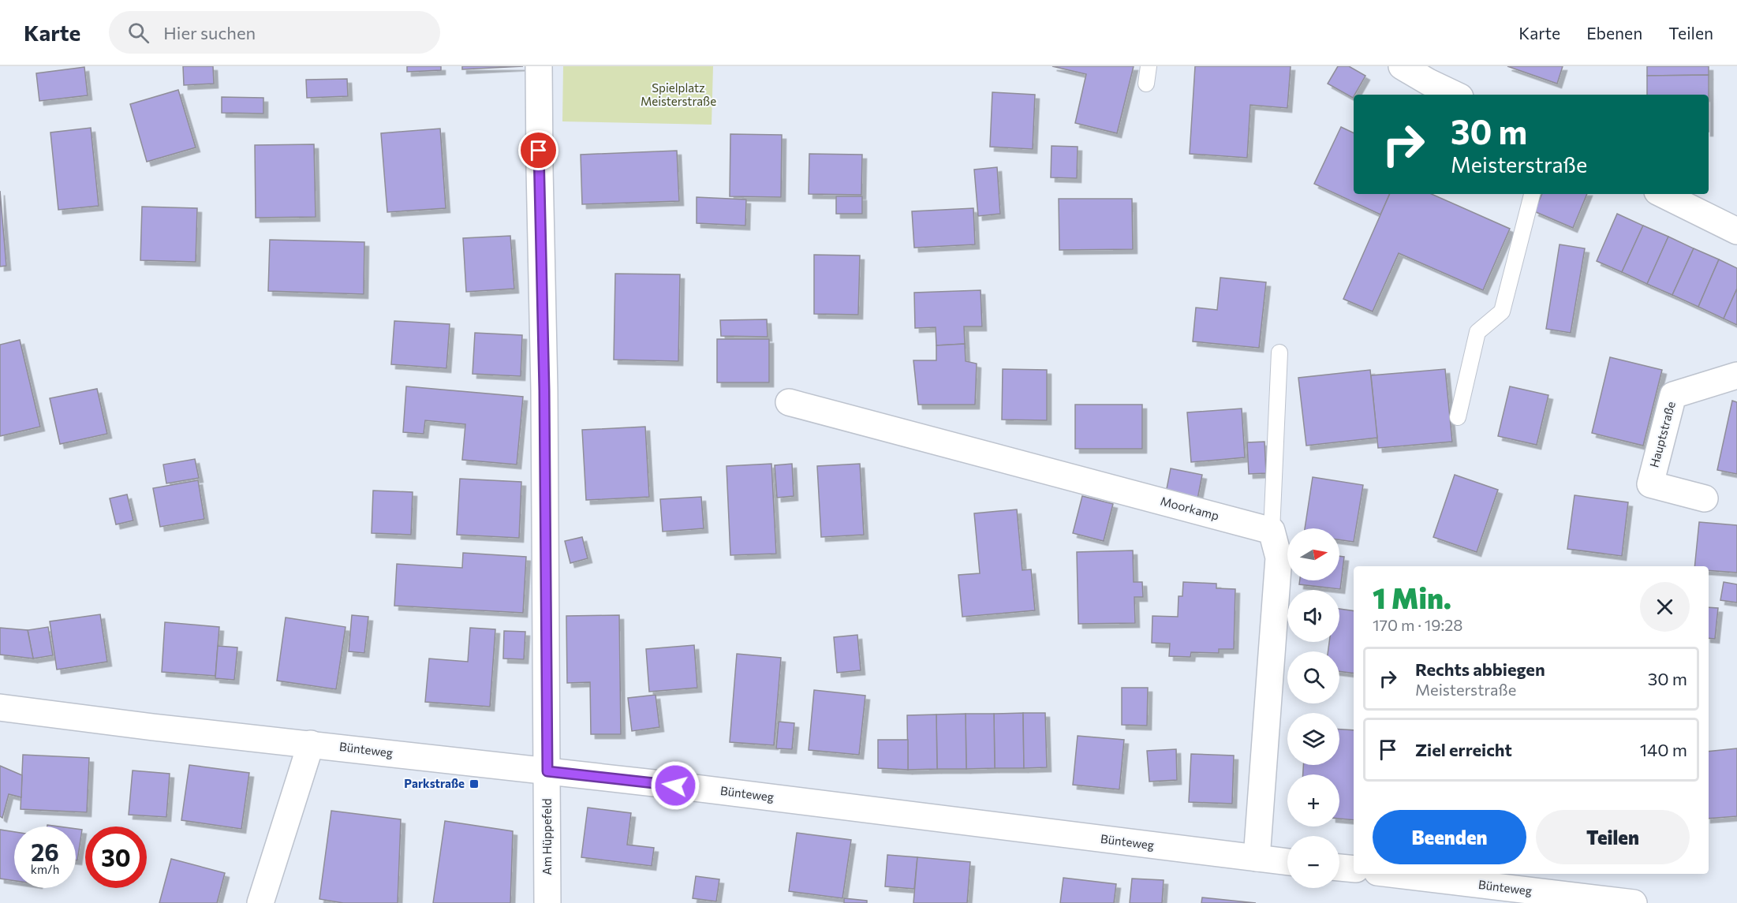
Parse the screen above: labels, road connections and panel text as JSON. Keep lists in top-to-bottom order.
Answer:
{
  "streets": {
    "street": [
      "Hauptstraße",
      "Moorkamp",
      "Bünteweg",
      "Am Hüppefeld"
    ]
  },
  "crossings": [
    ["Bünteweg", "Am Hüppefeld"]
  ],
  "parks": ["Spielplatz Meisterstraße"],
  "places": {
    "transit": ["Parkstraße"]
  },
  "north": "right",
  "page": {
    "header": "Karte",
    "search": "Hier suchen",
    "nav": ["Karte", "Ebenen", "Teilen"],
    "turn": ["30 m", "Meisterstraße"],
    "map_buttons": ["+", "−"],
    "heading": ["1 Min.", "170 m · 19:28"],
    "list": [
      {
        "name": "Rechts abbiegen",
        "note": "Meisterstraße",
        "value": "30 m"
      },
      {
        "name": "Ziel erreicht",
        "value": "140 m"
      }
    ],
    "buttons": ["Beenden", "Teilen"],
    "speed": "26 km/h",
    "limit": "30"
  }
}
